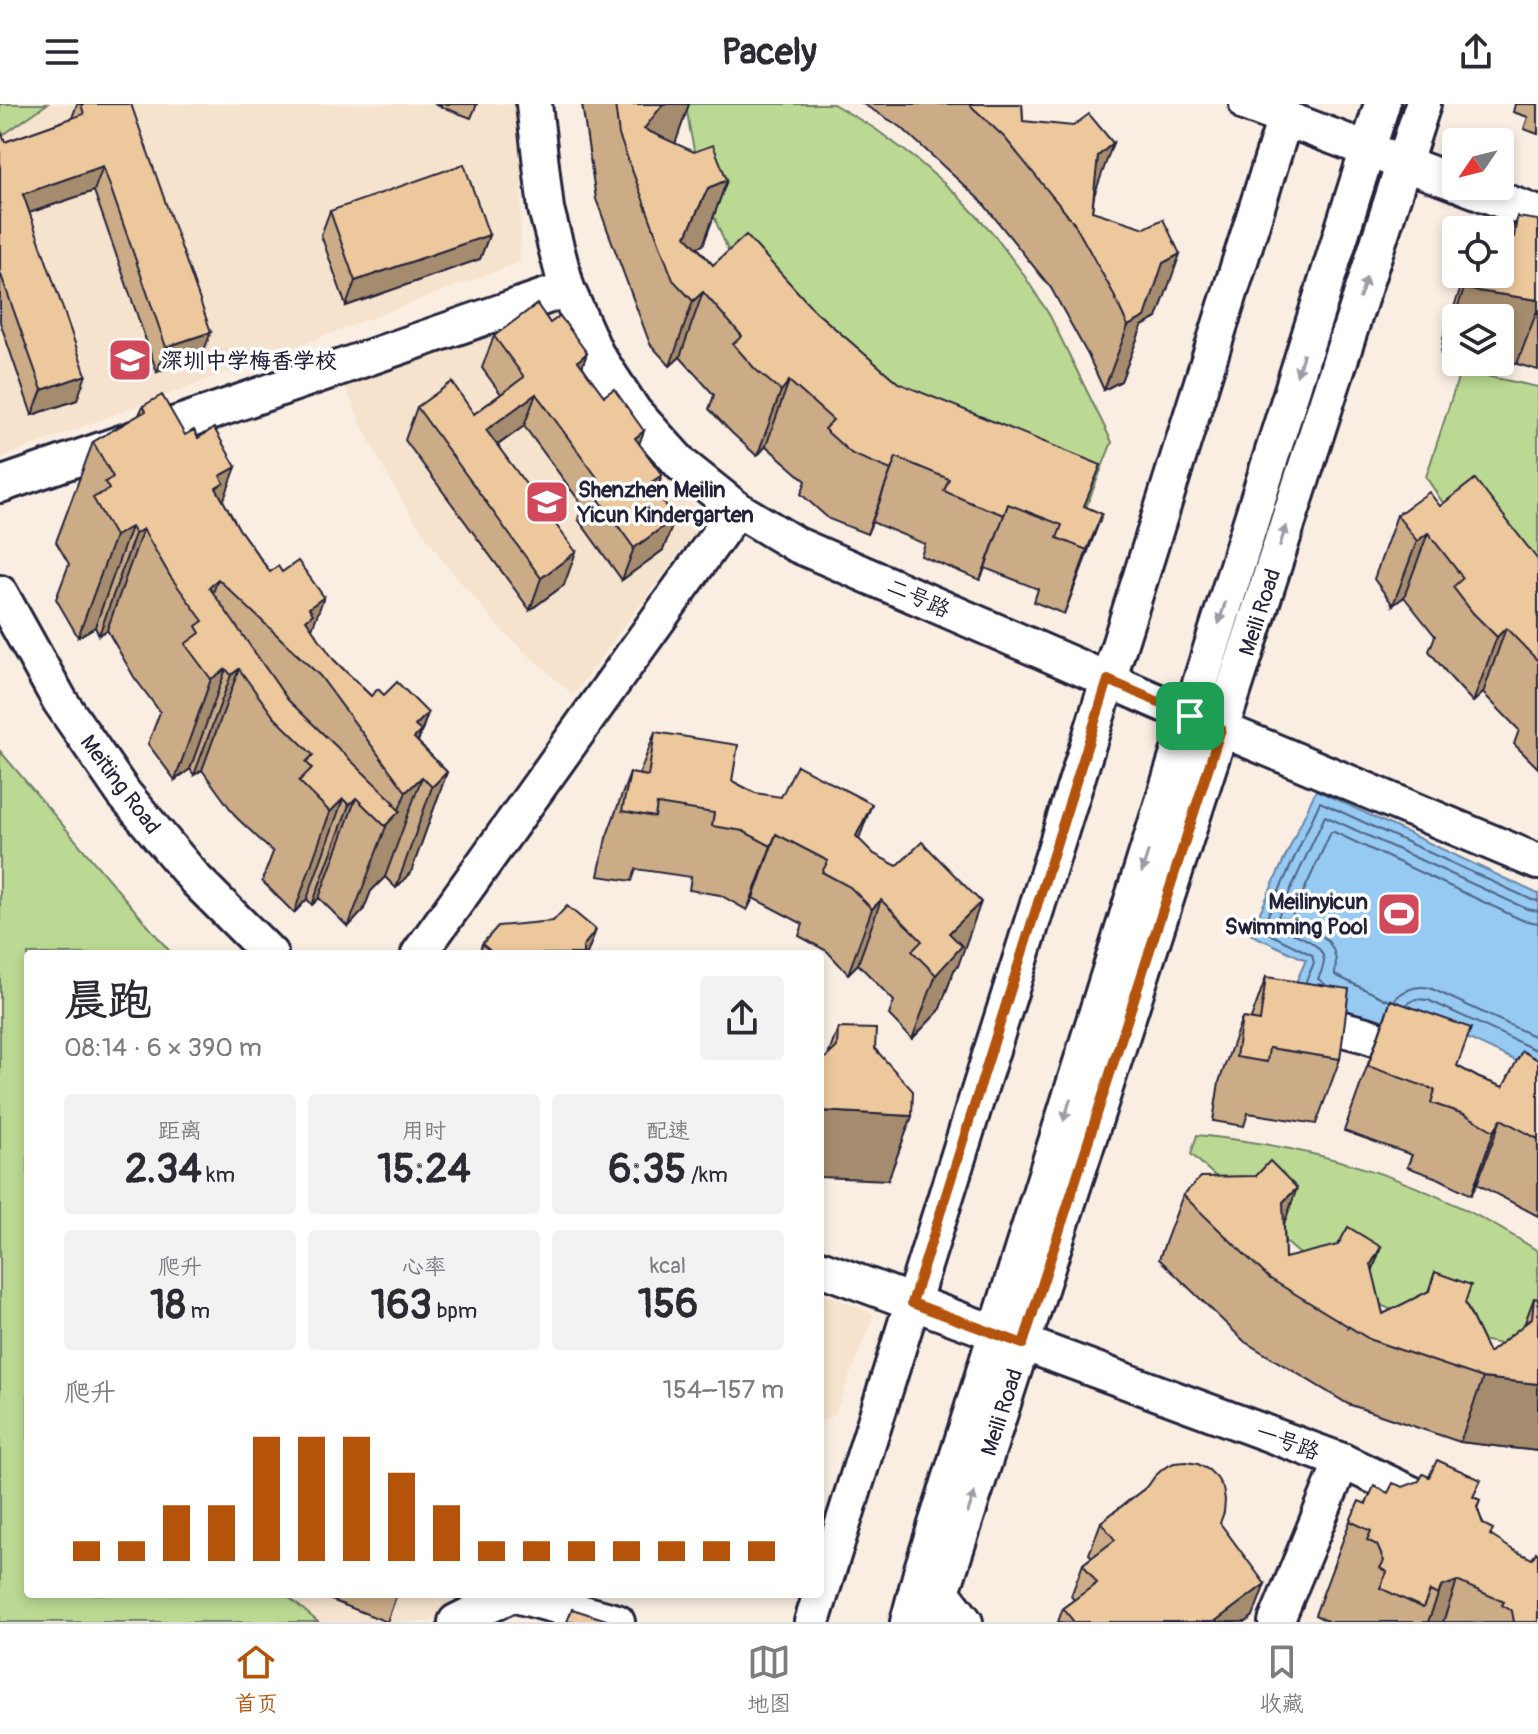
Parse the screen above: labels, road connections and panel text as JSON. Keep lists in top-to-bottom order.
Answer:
{
  "streets": {
    "street": [
      "二号路",
      "Meili Road",
      "Meiting Road",
      "一号路"
    ]
  },
  "crossings": [
    ["二号路", "Meili Road"],
    ["Meili Road", "一号路"]
  ],
  "places": {
    "school or university": ["深圳中学梅香学校", "Shenzhen Meilin Yicun Kindergarten"],
    "sports": ["Meilinyicun Swimming Pool"]
  },
  "north": "bottom left",
  "page": {
    "header": "Pacely",
    "heading": ["晨跑", "08:14 · 6 × 390 m"],
    "stats": [
      ["距离", "2.34 km"],
      ["用时", "15:24"],
      ["配速", "6:35 /km"],
      ["爬升", "18 m"],
      ["心率", "163 bpm"],
      ["kcal", "156"]
    ],
    "chart": ["爬升", "154–157 m"],
    "tabs": ["首页", "地图", "收藏"]
  }
}
